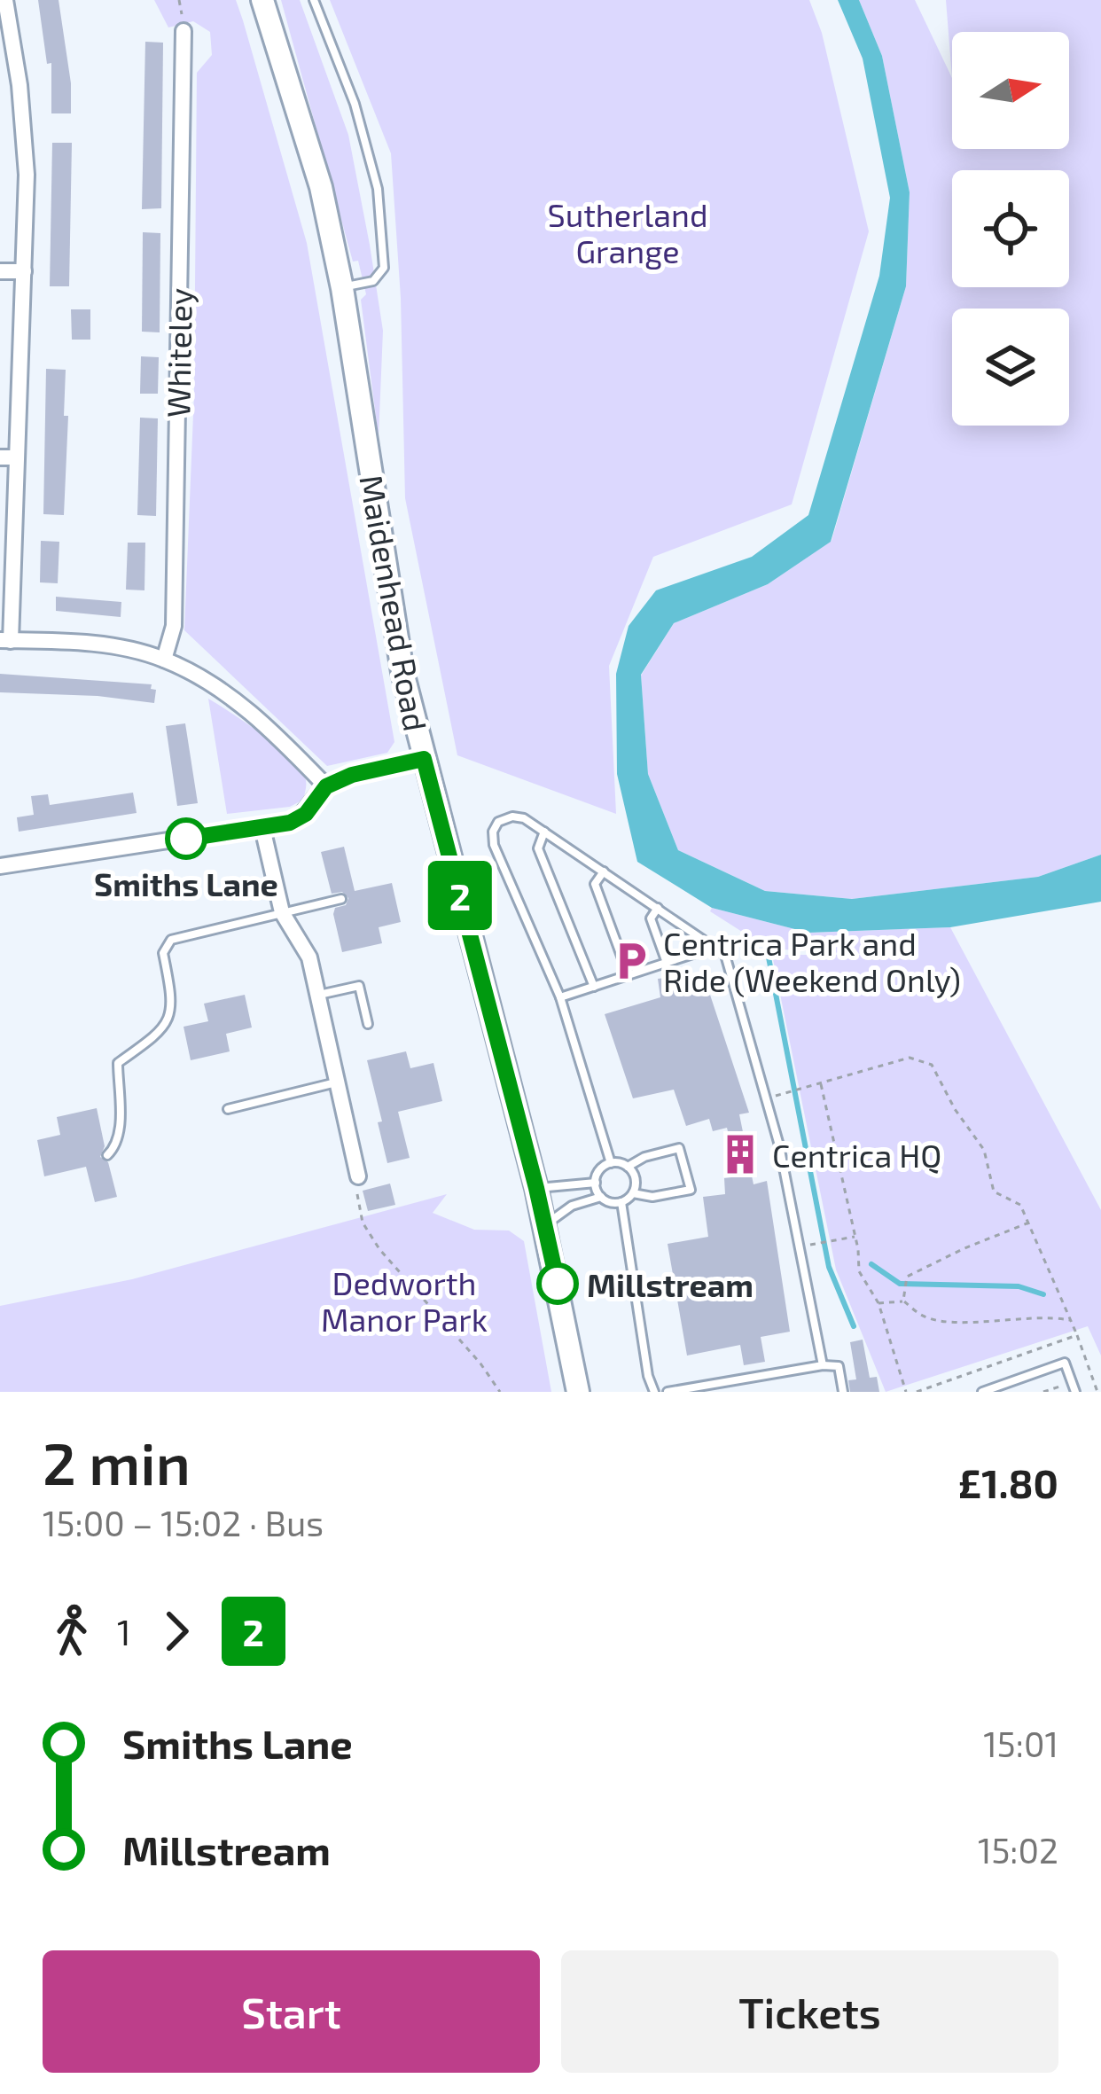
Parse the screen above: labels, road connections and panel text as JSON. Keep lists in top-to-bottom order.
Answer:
{
  "streets": {
    "main road": ["Maidenhead Road"],
    "street": ["Whiteley"]
  },
  "parks": ["Sutherland Grange", "Dedworth Manor Park"],
  "places": {
    "other": ["Smiths Lane", "Millstream"],
    "parking": ["Centrica Park and Ride (Weekend Only)"],
    "building": ["Centrica HQ"]
  },
  "lines": ["bus line 2"],
  "north": "right",
  "page": {
    "on_map": "2",
    "heading": ["2 min", "15:00 – 15:02 · Bus", "£1.80"],
    "legs": ["1", "2"],
    "list": [
      {
        "name": "Smiths Lane",
        "value": "15:01"
      },
      {
        "name": "Millstream",
        "value": "15:02"
      }
    ],
    "buttons": ["Start", "Tickets"]
  }
}
